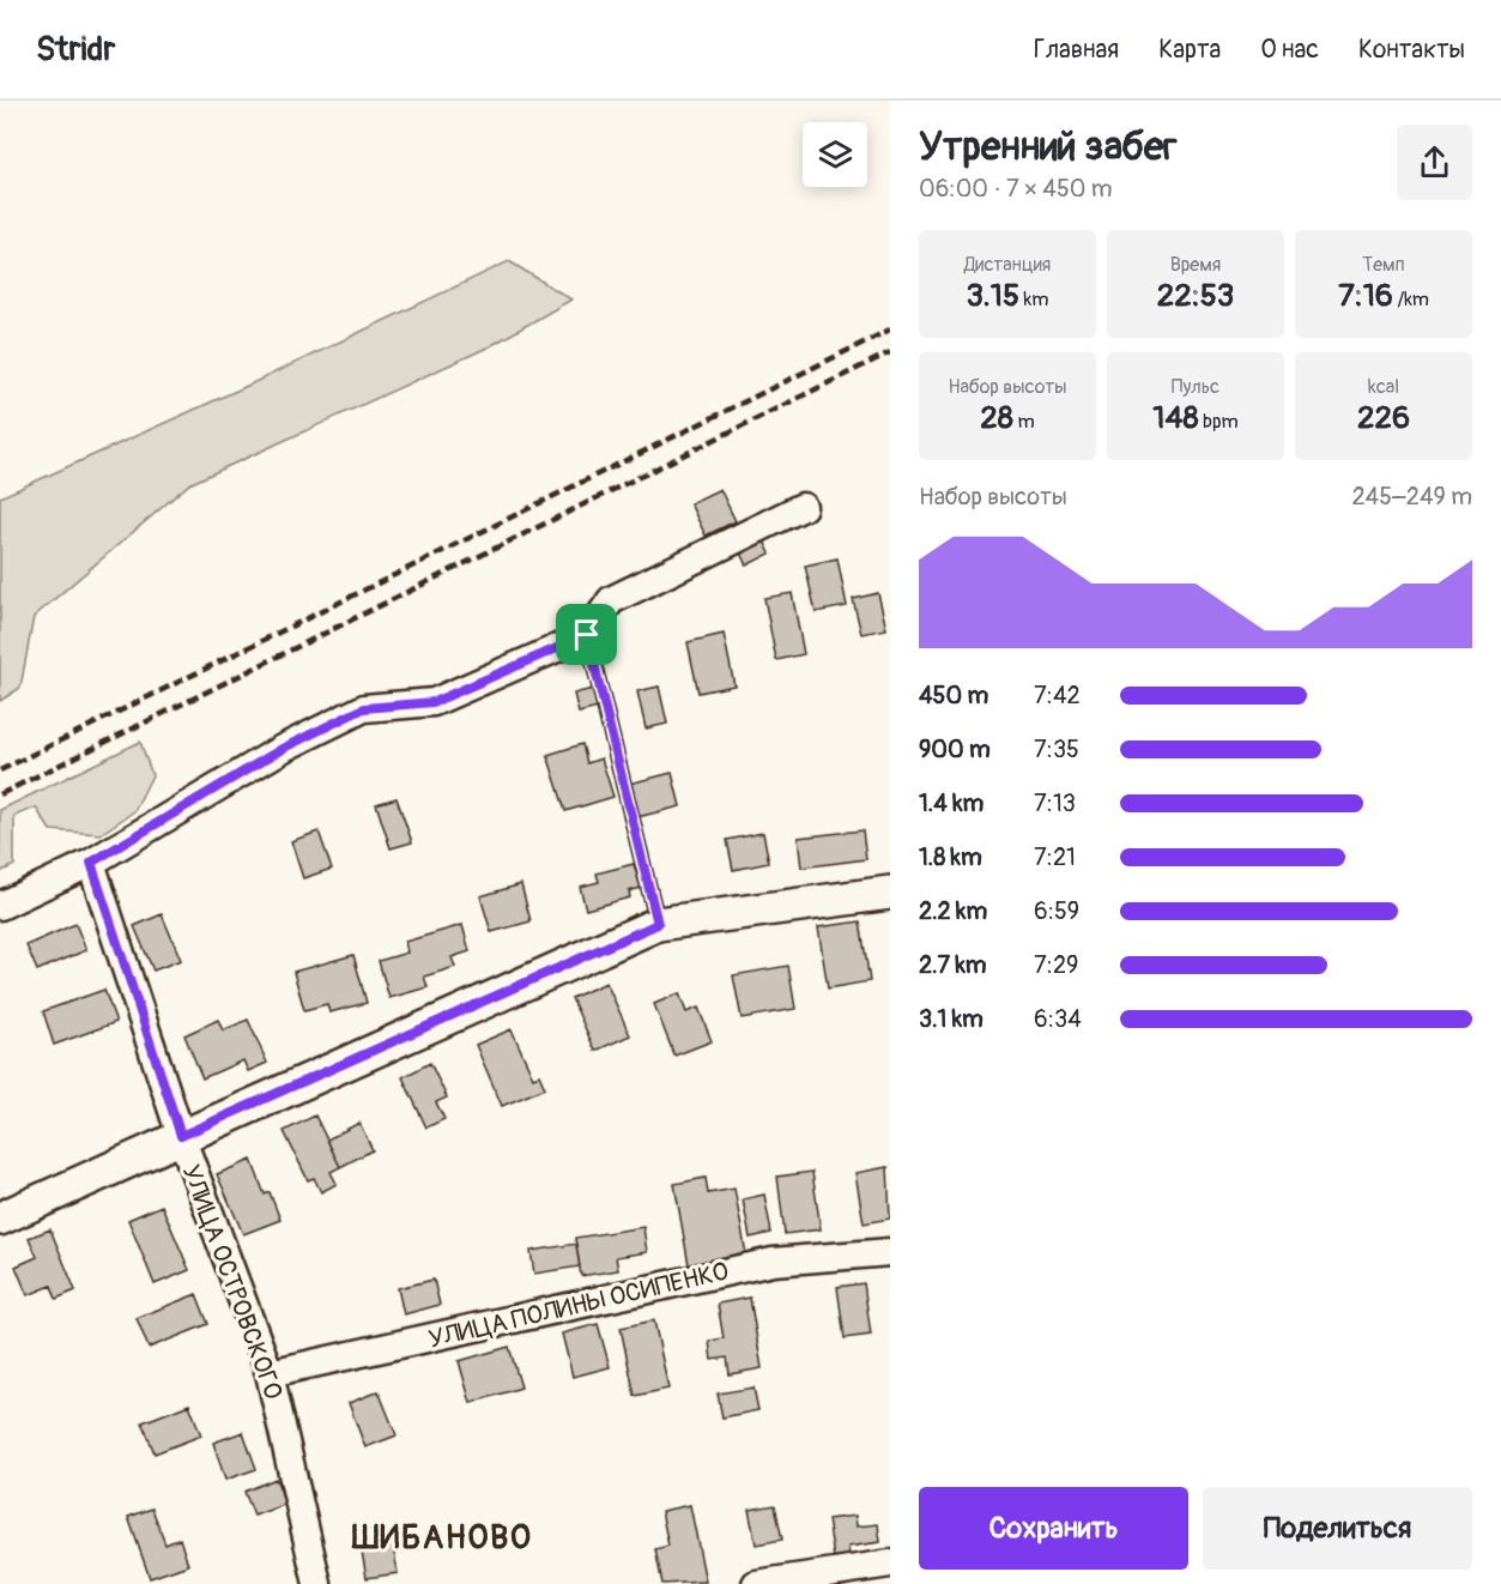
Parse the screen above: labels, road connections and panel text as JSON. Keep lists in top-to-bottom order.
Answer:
{
  "streets": {
    "street": ["УЛИЦА ОСТРОВСКОГО", "УЛИЦА ПОЛИНЫ ОСИПЕНКО"]
  },
  "crossings": [
    ["УЛИЦА ОСТРОВСКОГО", "УЛИЦА ПОЛИНЫ ОСИПЕНКО"]
  ],
  "districts": ["ШИБАНОВО"],
  "page": {
    "header": "Stridr",
    "nav": [
      "Главная",
      "Карта",
      "О нас",
      "Контакты"
    ],
    "heading": ["Утренний забег", "06:00 · 7 × 450 m"],
    "stats": [
      ["Дистанция", "3.15 km"],
      ["Время", "22:53"],
      ["Темп", "7:16 /km"],
      ["Набор высоты", "28 m"],
      ["Пульс", "148 bpm"],
      ["kcal", "226"]
    ],
    "chart": ["Набор высоты", "245–249 m"],
    "list": [
      {
        "name": "450 m",
        "note": "7:42"
      },
      {
        "name": "900 m",
        "note": "7:35"
      },
      {
        "name": "1.4 km",
        "note": "7:13"
      },
      {
        "name": "1.8 km",
        "note": "7:21"
      },
      {
        "name": "2.2 km",
        "note": "6:59"
      },
      {
        "name": "2.7 km",
        "note": "7:29"
      },
      {
        "name": "3.1 km",
        "note": "6:34"
      }
    ],
    "buttons": ["Сохранить", "Поделиться"]
  }
}
